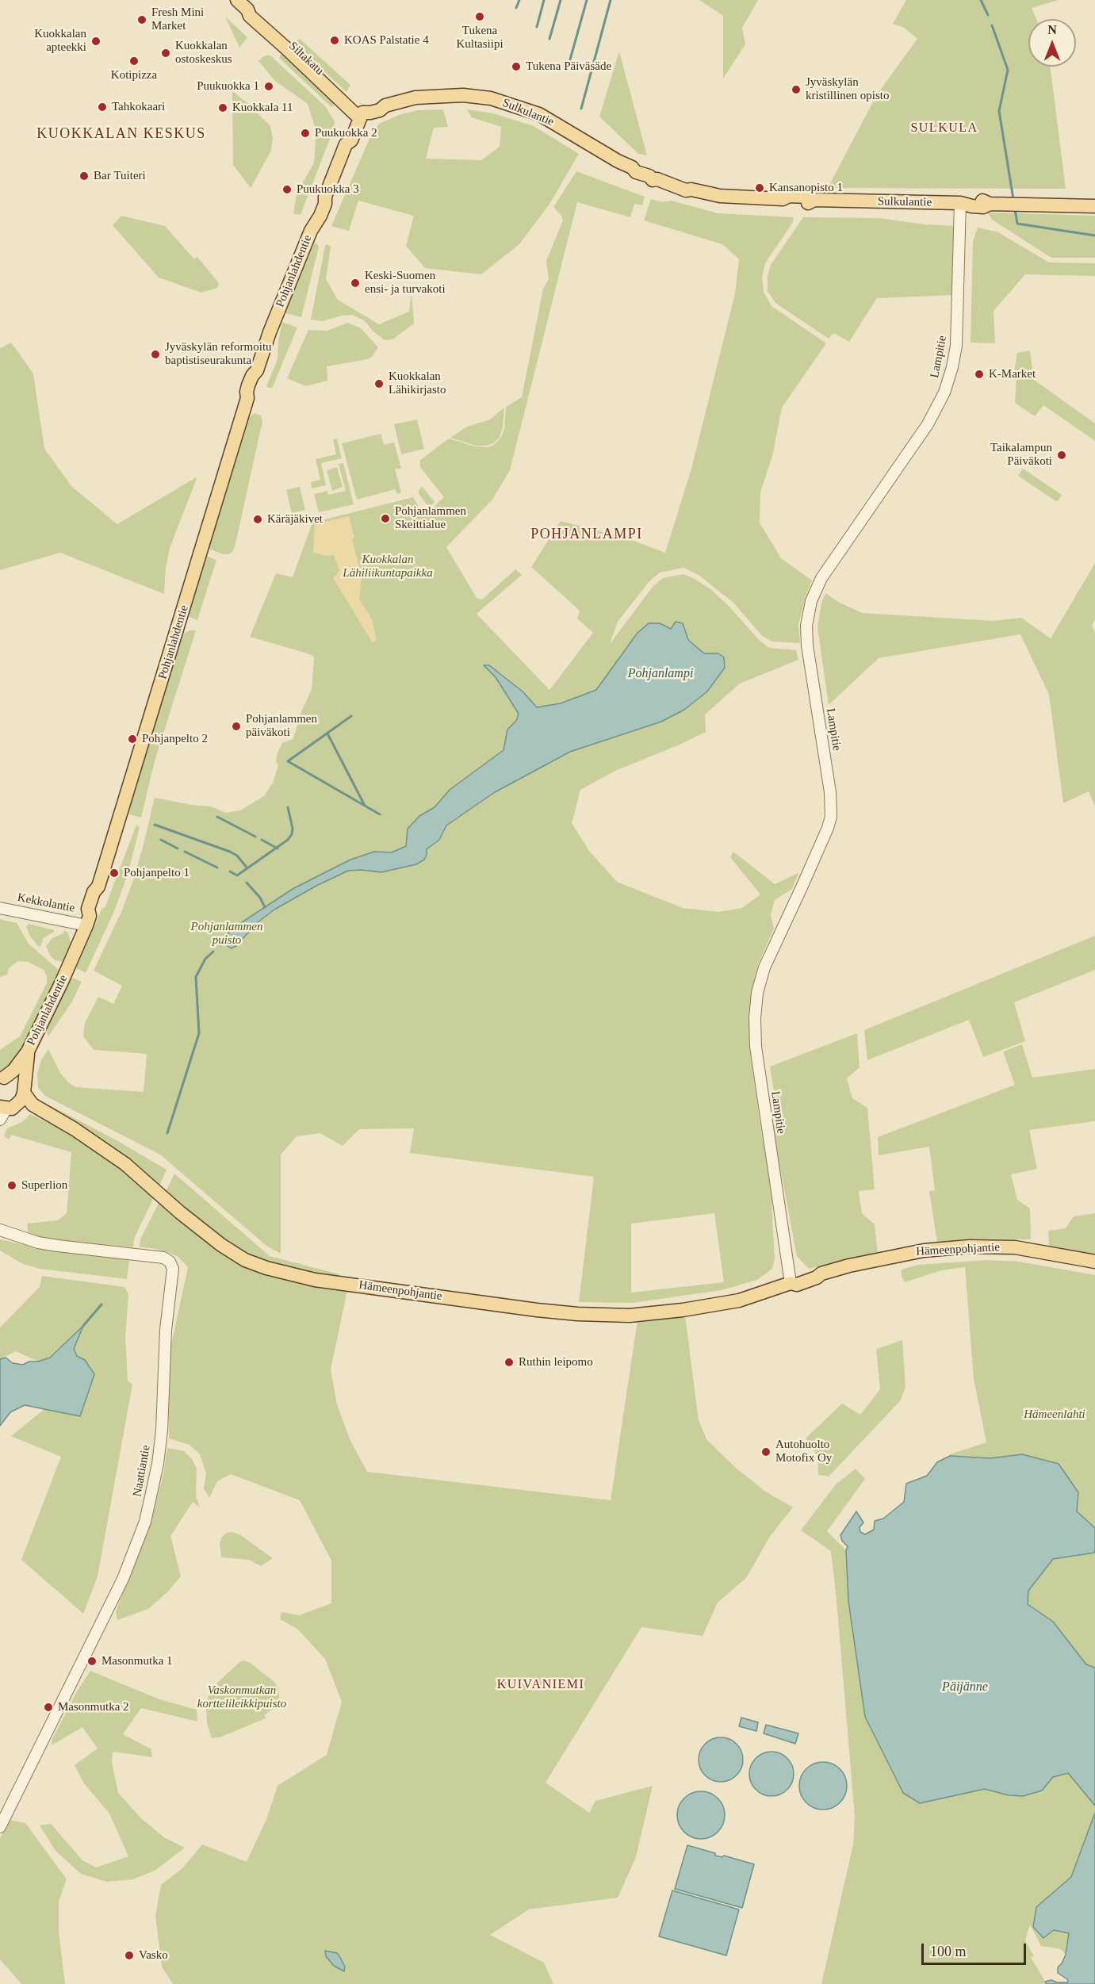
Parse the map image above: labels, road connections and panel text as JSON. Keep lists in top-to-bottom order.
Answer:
{
  "streets": {
    "main road": [
      "Siltakatu",
      "Sulkulantie",
      "Pohjanlahdentie",
      "Hämeenpohjantie"
    ],
    "street": ["Lampitie", "Kekkolantie", "Naattiantie"]
  },
  "crossings": [
    ["Siltakatu", "Sulkulantie"],
    ["Siltakatu", "Pohjanlahdentie"],
    ["Sulkulantie", "Pohjanlahdentie"],
    ["Sulkulantie", "Lampitie"],
    ["Pohjanlahdentie", "Kekkolantie"],
    ["Pohjanlahdentie", "Hämeenpohjantie"],
    ["Lampitie", "Hämeenpohjantie"]
  ],
  "districts": [
    "SULKULA",
    "KUOKKALAN KESKUS",
    "POHJANLAMPI",
    "KUIVANIEMI"
  ],
  "water": ["Pohjanlampi", "Päijänne"],
  "parks": [
    "Kuokkalan Lähiliikuntapaikka",
    "Pohjanlammen puisto",
    "Hämeenlahti",
    "Vaskonmutkan korttelileikkipuisto"
  ],
  "places": [
    "Tukena Kultasiipi",
    "Fresh Mini Market",
    "KOAS Palstatie 4",
    "Kuokkalan apteekki",
    "Kuokkalan ostoskeskus",
    "Kotipizza",
    "Tukena Päiväsäde",
    "Puukuokka 1",
    "Jyväskylän kristillinen opisto",
    "Tahkokaari",
    "Kuokkala 11",
    "Puukuokka 2",
    "Bar Tuiteri",
    "Kansanopisto 1",
    "Puukuokka 3",
    "Keski-Suomen ensi- ja turvakoti",
    "Jyväskylän reformoitu baptistiseurakunta",
    "K-Market",
    "Kuokkalan Lähikirjasto",
    "Taikalampun Päiväkoti",
    "Pohjanlammen Skeittialue",
    "Käräjäkivet",
    "Pohjanlammen päiväkoti",
    "Pohjanpelto 2",
    "Pohjanpelto 1",
    "Superlion",
    "Ruthin leipomo",
    "Autohuolto Motofix Oy",
    "Masonmutka 1",
    "Masonmutka 2",
    "Vasko"
  ],
  "scale_bar": "100 m",
  "north": "top"
}
